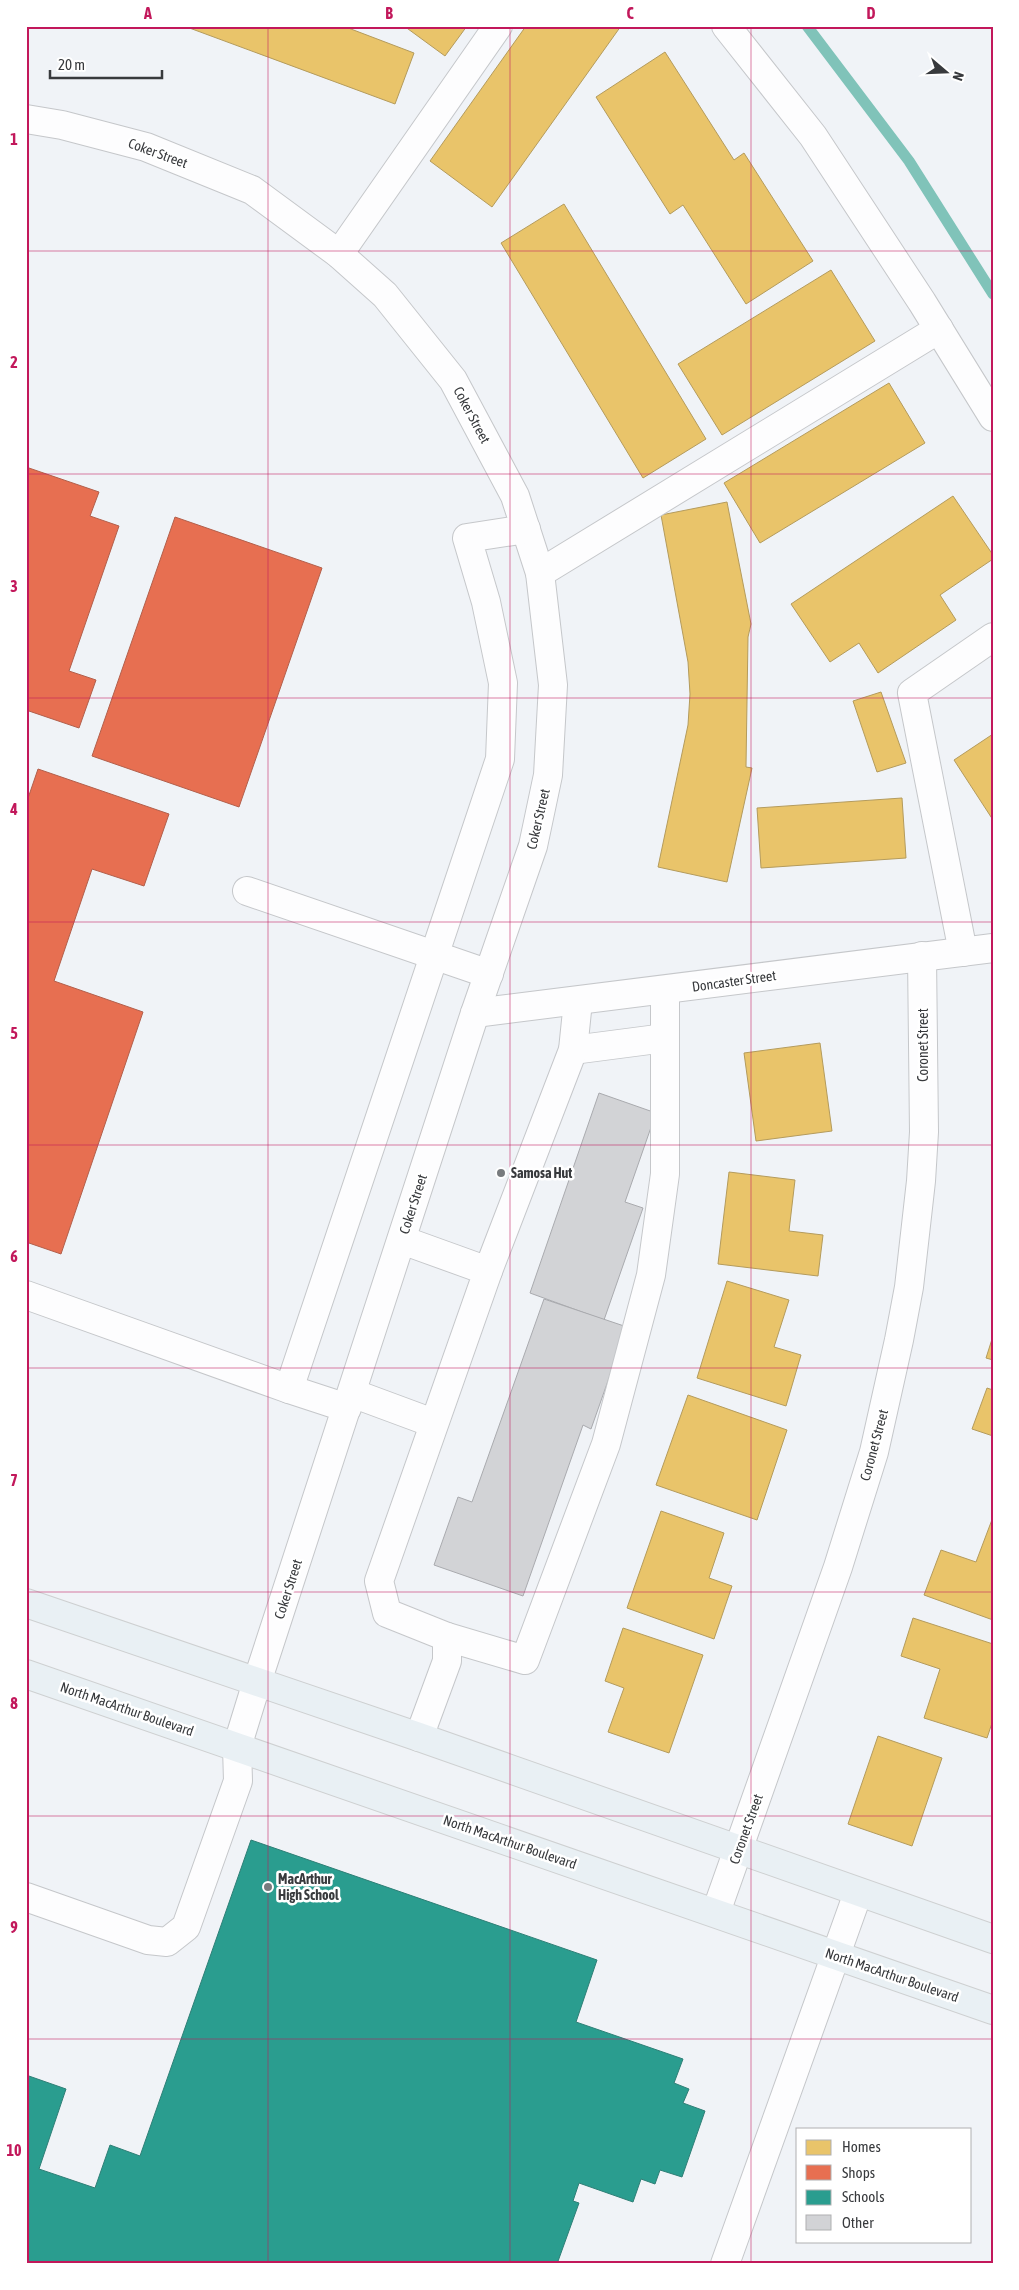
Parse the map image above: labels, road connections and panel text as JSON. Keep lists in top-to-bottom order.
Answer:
{
  "streets": {
    "main road": ["North MacArthur Boulevard"],
    "street": ["Coker Street", "Doncaster Street", "Coronet Street"]
  },
  "crossings": [
    ["Coker Street", "Doncaster Street"],
    ["Coker Street", "North MacArthur Boulevard"],
    ["Doncaster Street", "Coronet Street"],
    ["Coronet Street", "North MacArthur Boulevard"]
  ],
  "places": ["Samosa Hut", "MacArthur High School"],
  "legend": [
    "Homes",
    "Shops",
    "Schools",
    "Other"
  ],
  "scale_bar": "20 m",
  "north": "right",
  "grid": {
    "columns": [
      "A",
      "B",
      "C",
      "D"
    ],
    "rows": [
      "1",
      "2",
      "3",
      "4",
      "5",
      "6",
      "7",
      "8",
      "9",
      "10"
    ]
  }
}
